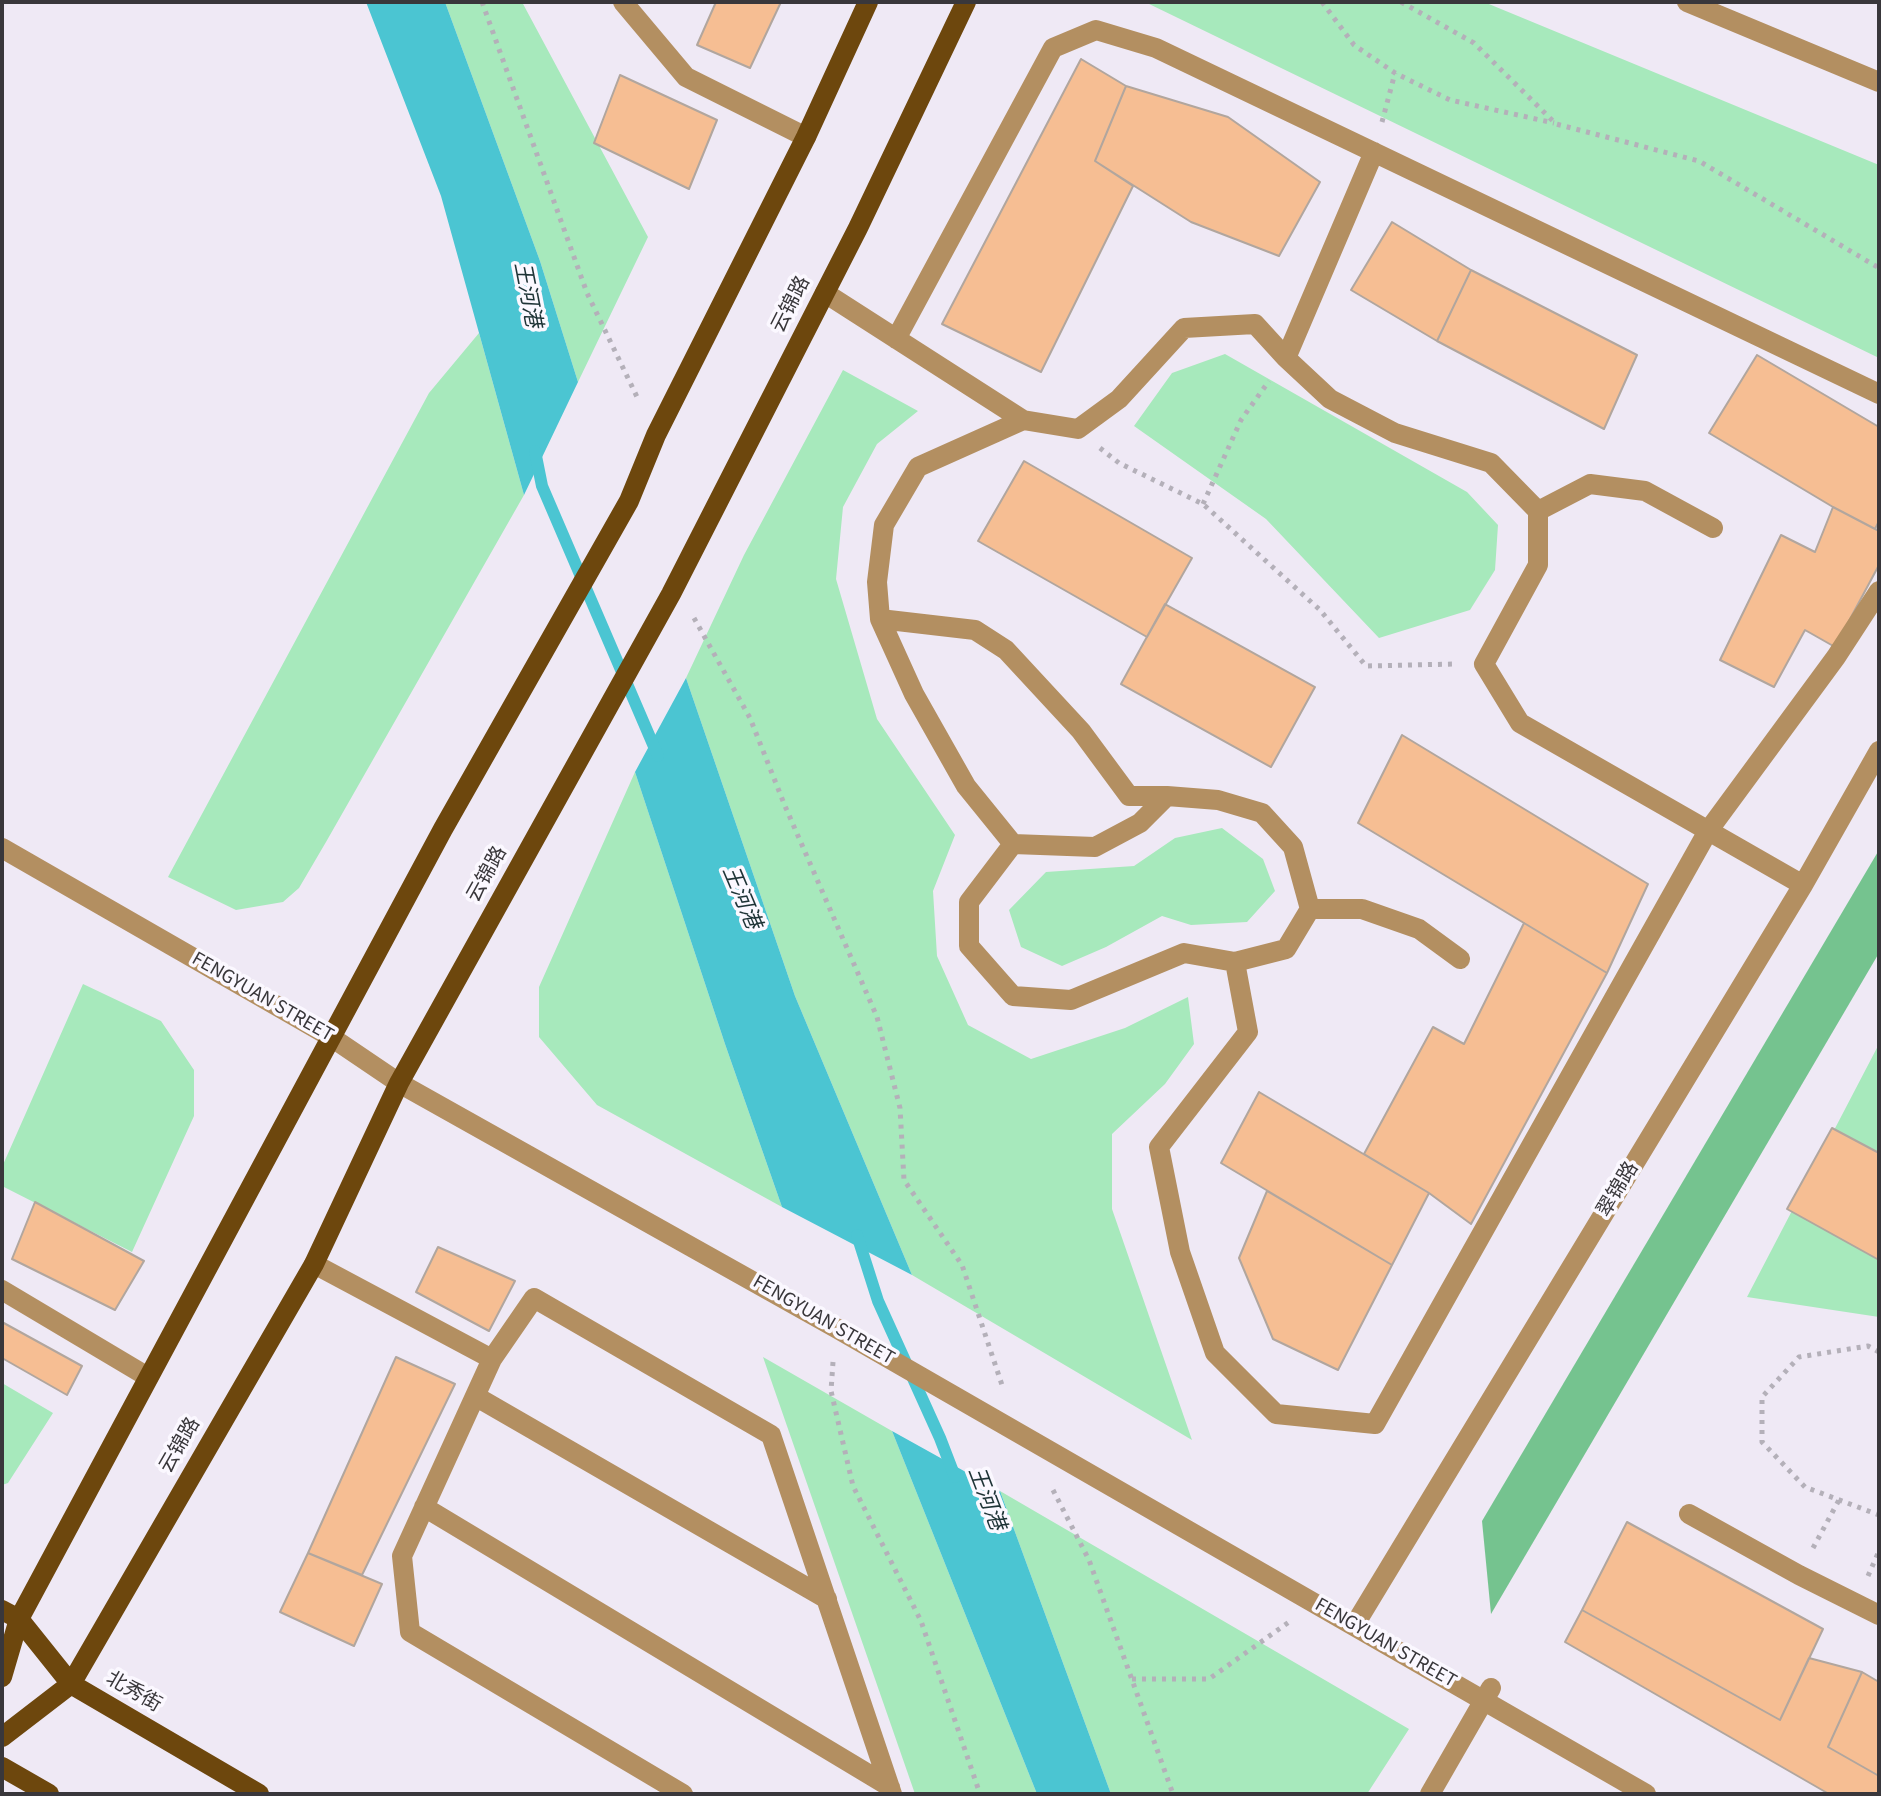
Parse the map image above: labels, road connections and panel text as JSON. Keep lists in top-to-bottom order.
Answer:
{
  "streets": {
    "main road": ["云锦路", "北秀街"],
    "street": ["FENGYUAN STREET", "翠锦路"]
  },
  "crossings": [
    ["云锦路", "FENGYUAN STREET"],
    ["云锦路", "北秀街"],
    ["FENGYUAN STREET", "翠锦路"]
  ],
  "water": ["王河港"]
}
